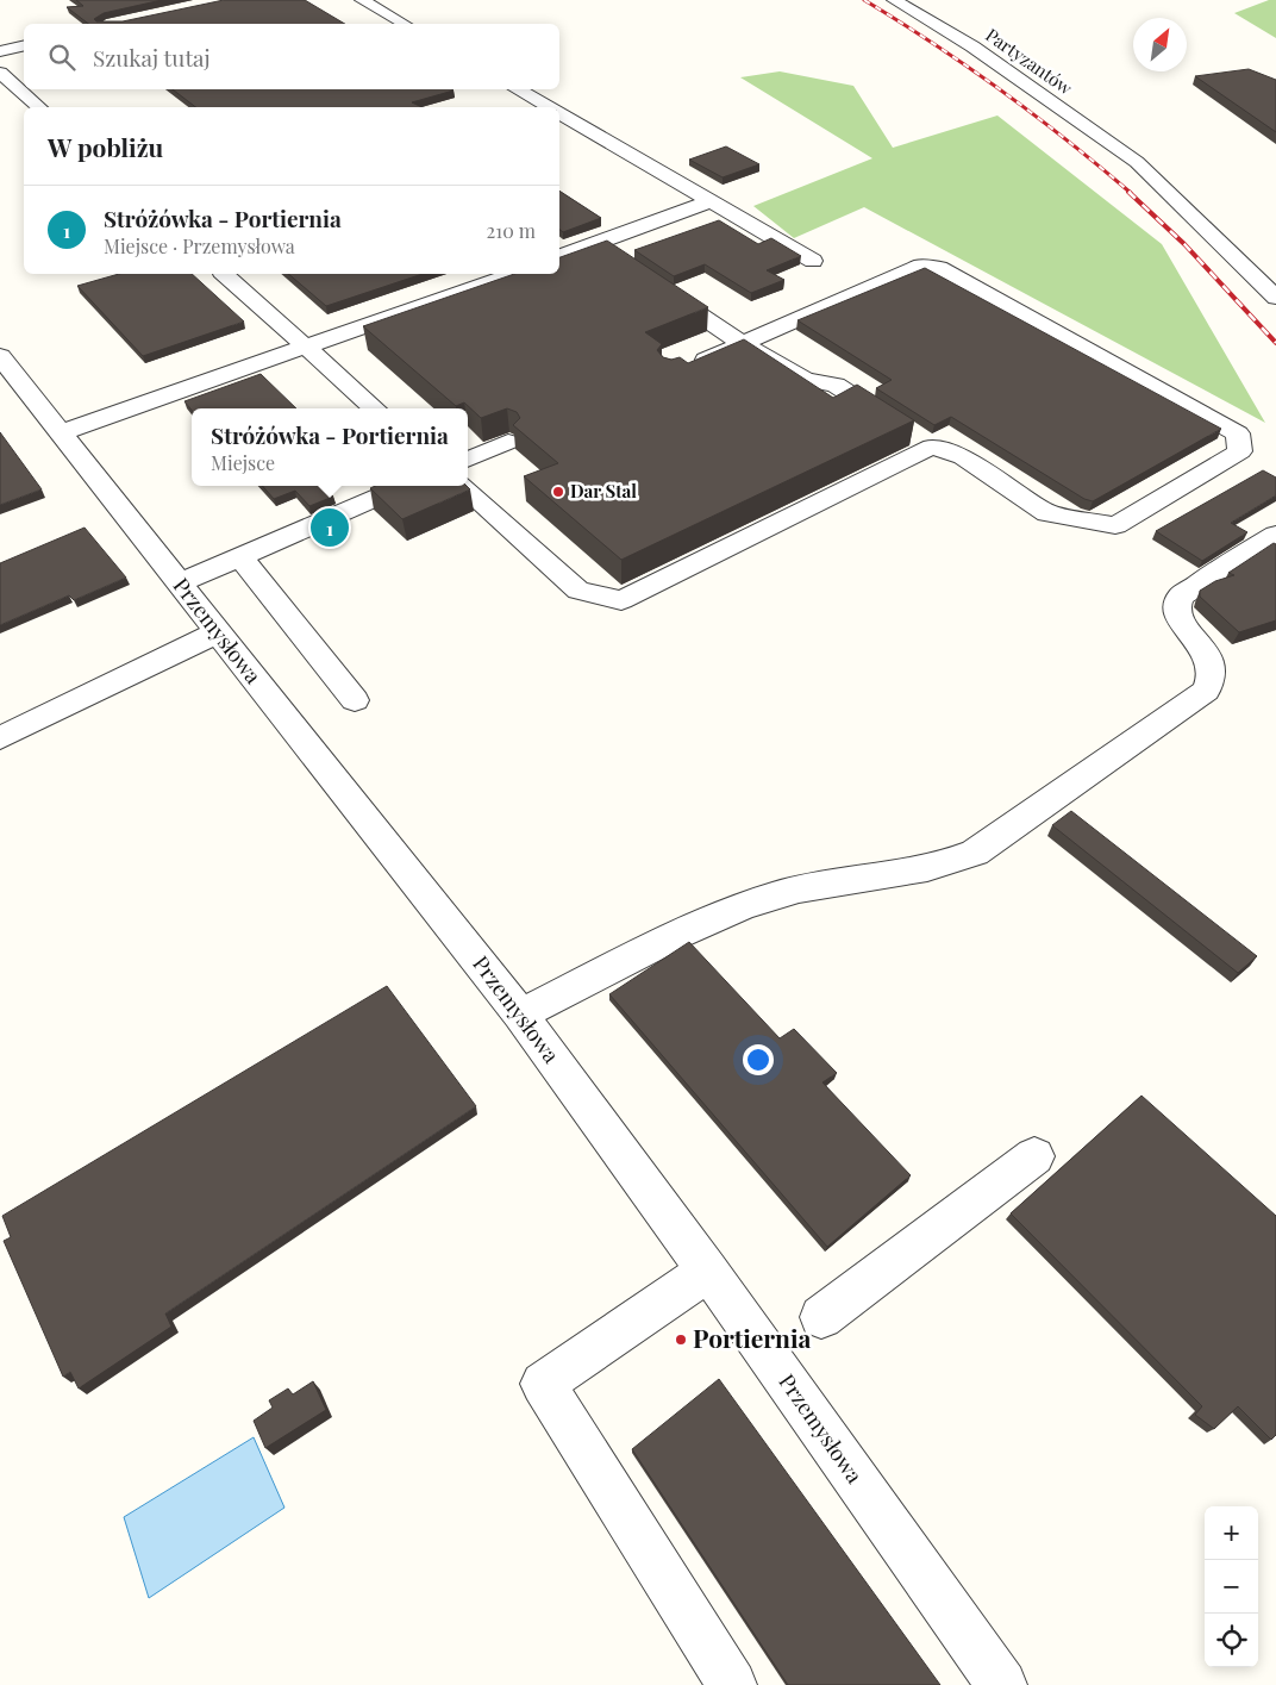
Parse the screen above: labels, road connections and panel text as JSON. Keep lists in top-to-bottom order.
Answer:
{
  "streets": {
    "street": ["Partyzantów", "Przemysłowa"]
  },
  "places": ["Dar Stal", "Portiernia"],
  "north": "top right",
  "page": {
    "search": "Szukaj tutaj",
    "heading": "W pobliżu",
    "list": [
      {
        "mark": "1",
        "name": "Stróżówka - Portiernia",
        "note": "Miejsce · Przemysłowa",
        "value": "210 m"
      }
    ],
    "popup": ["Stróżówka - Portiernia", "Miejsce"],
    "pins": "1",
    "map_buttons": ["+", "−"]
  }
}
